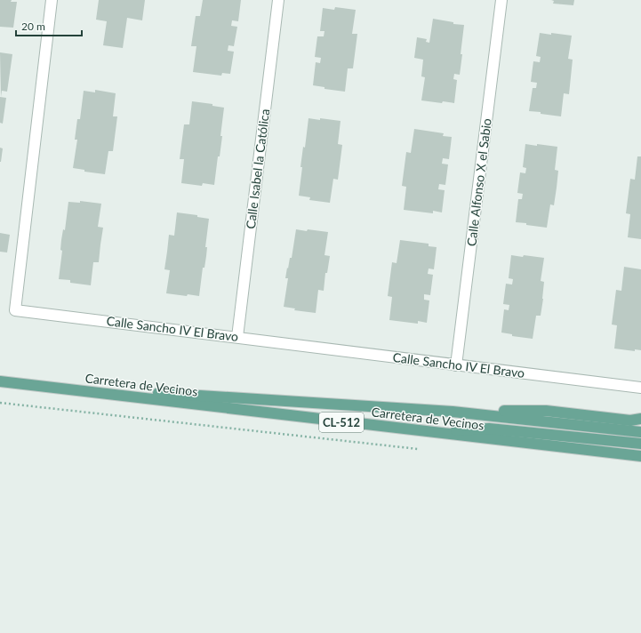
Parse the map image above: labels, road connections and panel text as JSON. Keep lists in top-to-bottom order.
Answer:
{
  "streets": {
    "main road": ["Carretera de Vecinos", "CL-512"],
    "street": ["Calle Isabel la Católica", "Calle Alfonso X el Sabio", "Calle Sancho IV El Bravo"]
  },
  "crossings": [
    ["Calle Isabel la Católica", "Calle Sancho IV El Bravo"],
    ["Calle Alfonso X el Sabio", "Calle Sancho IV El Bravo"]
  ],
  "scale_bar": "20 m"
}
